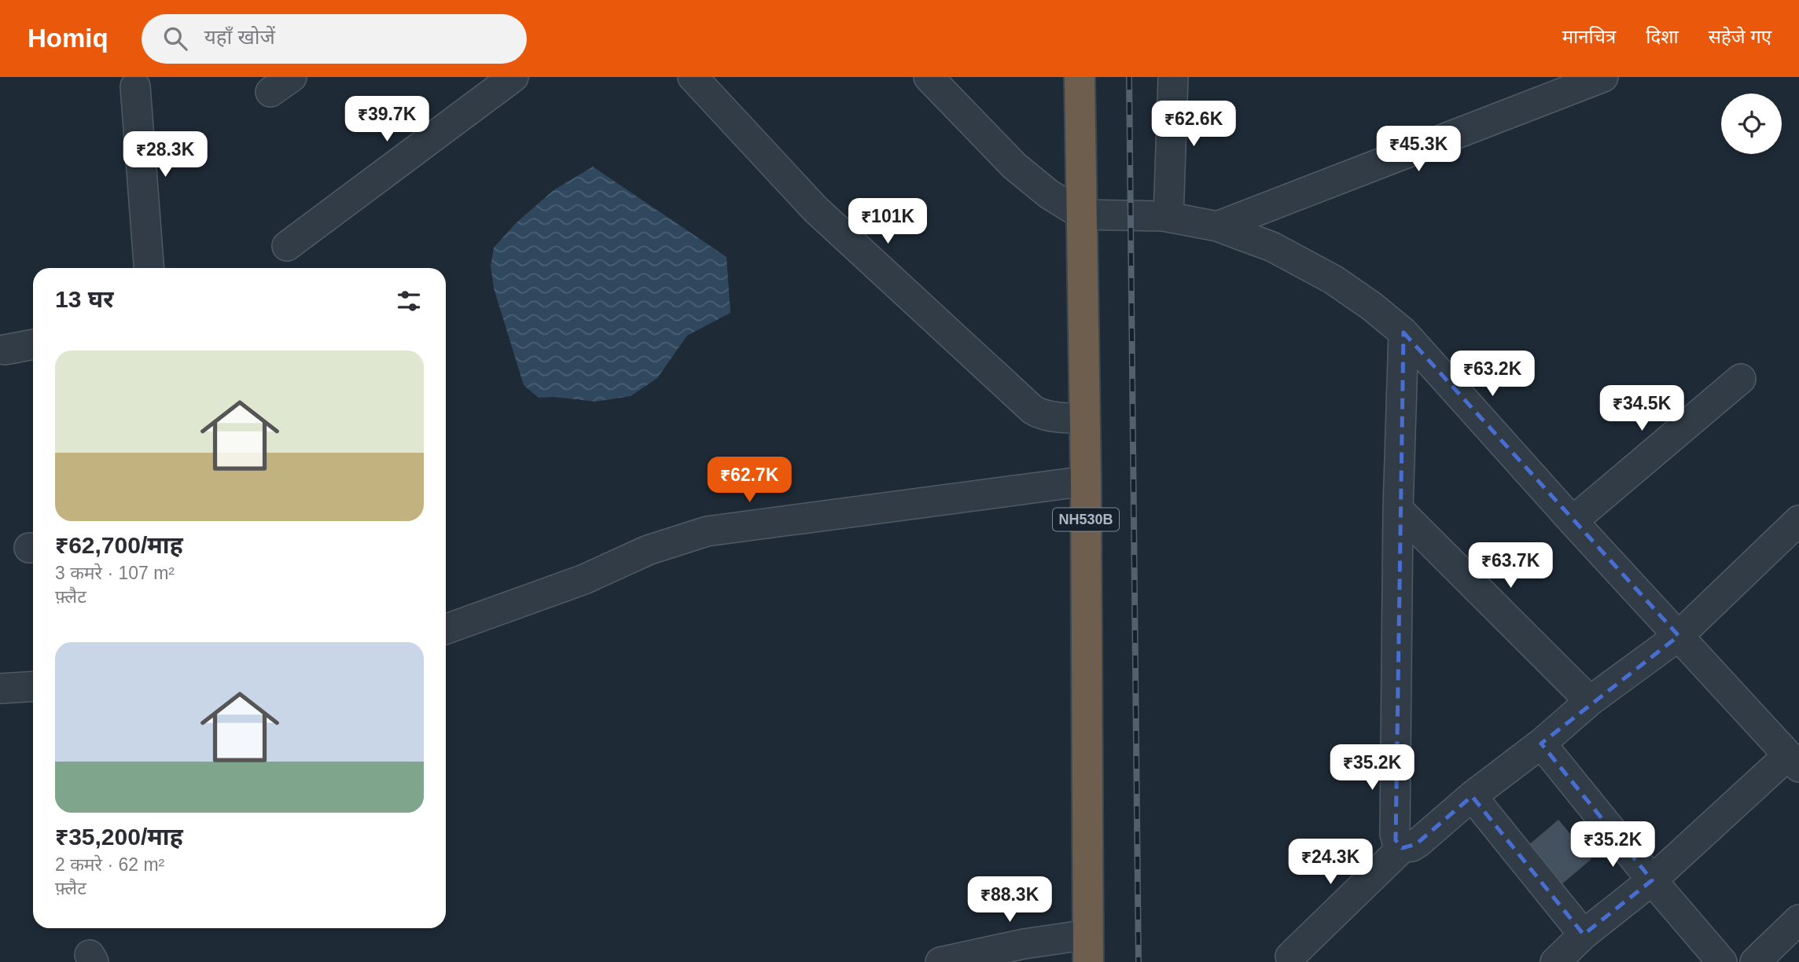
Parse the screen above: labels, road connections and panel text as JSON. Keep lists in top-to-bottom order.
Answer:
{
  "streets": {
    "highway": ["NH530B"]
  },
  "page": {
    "header": "Homiq",
    "search": "यहाँ खोजें",
    "nav": ["मानचित्र", "दिशा", "सहेजे गए"],
    "price": [
      "₹39.7K",
      "₹62.6K",
      "₹45.3K",
      "₹28.3K",
      "₹101K",
      "₹63.2K",
      "₹34.5K",
      "₹62.7K",
      "₹63.7K",
      "₹35.2K",
      "₹35.2K",
      "₹24.3K",
      "₹88.3K"
    ],
    "heading": "13 घर",
    "list": [
      {
        "name": "₹62,700/माह",
        "note": "3 कमरे · 107 m² · फ़्लैट"
      },
      {
        "name": "₹35,200/माह",
        "note": "2 कमरे · 62 m² · फ़्लैट"
      }
    ]
  }
}
